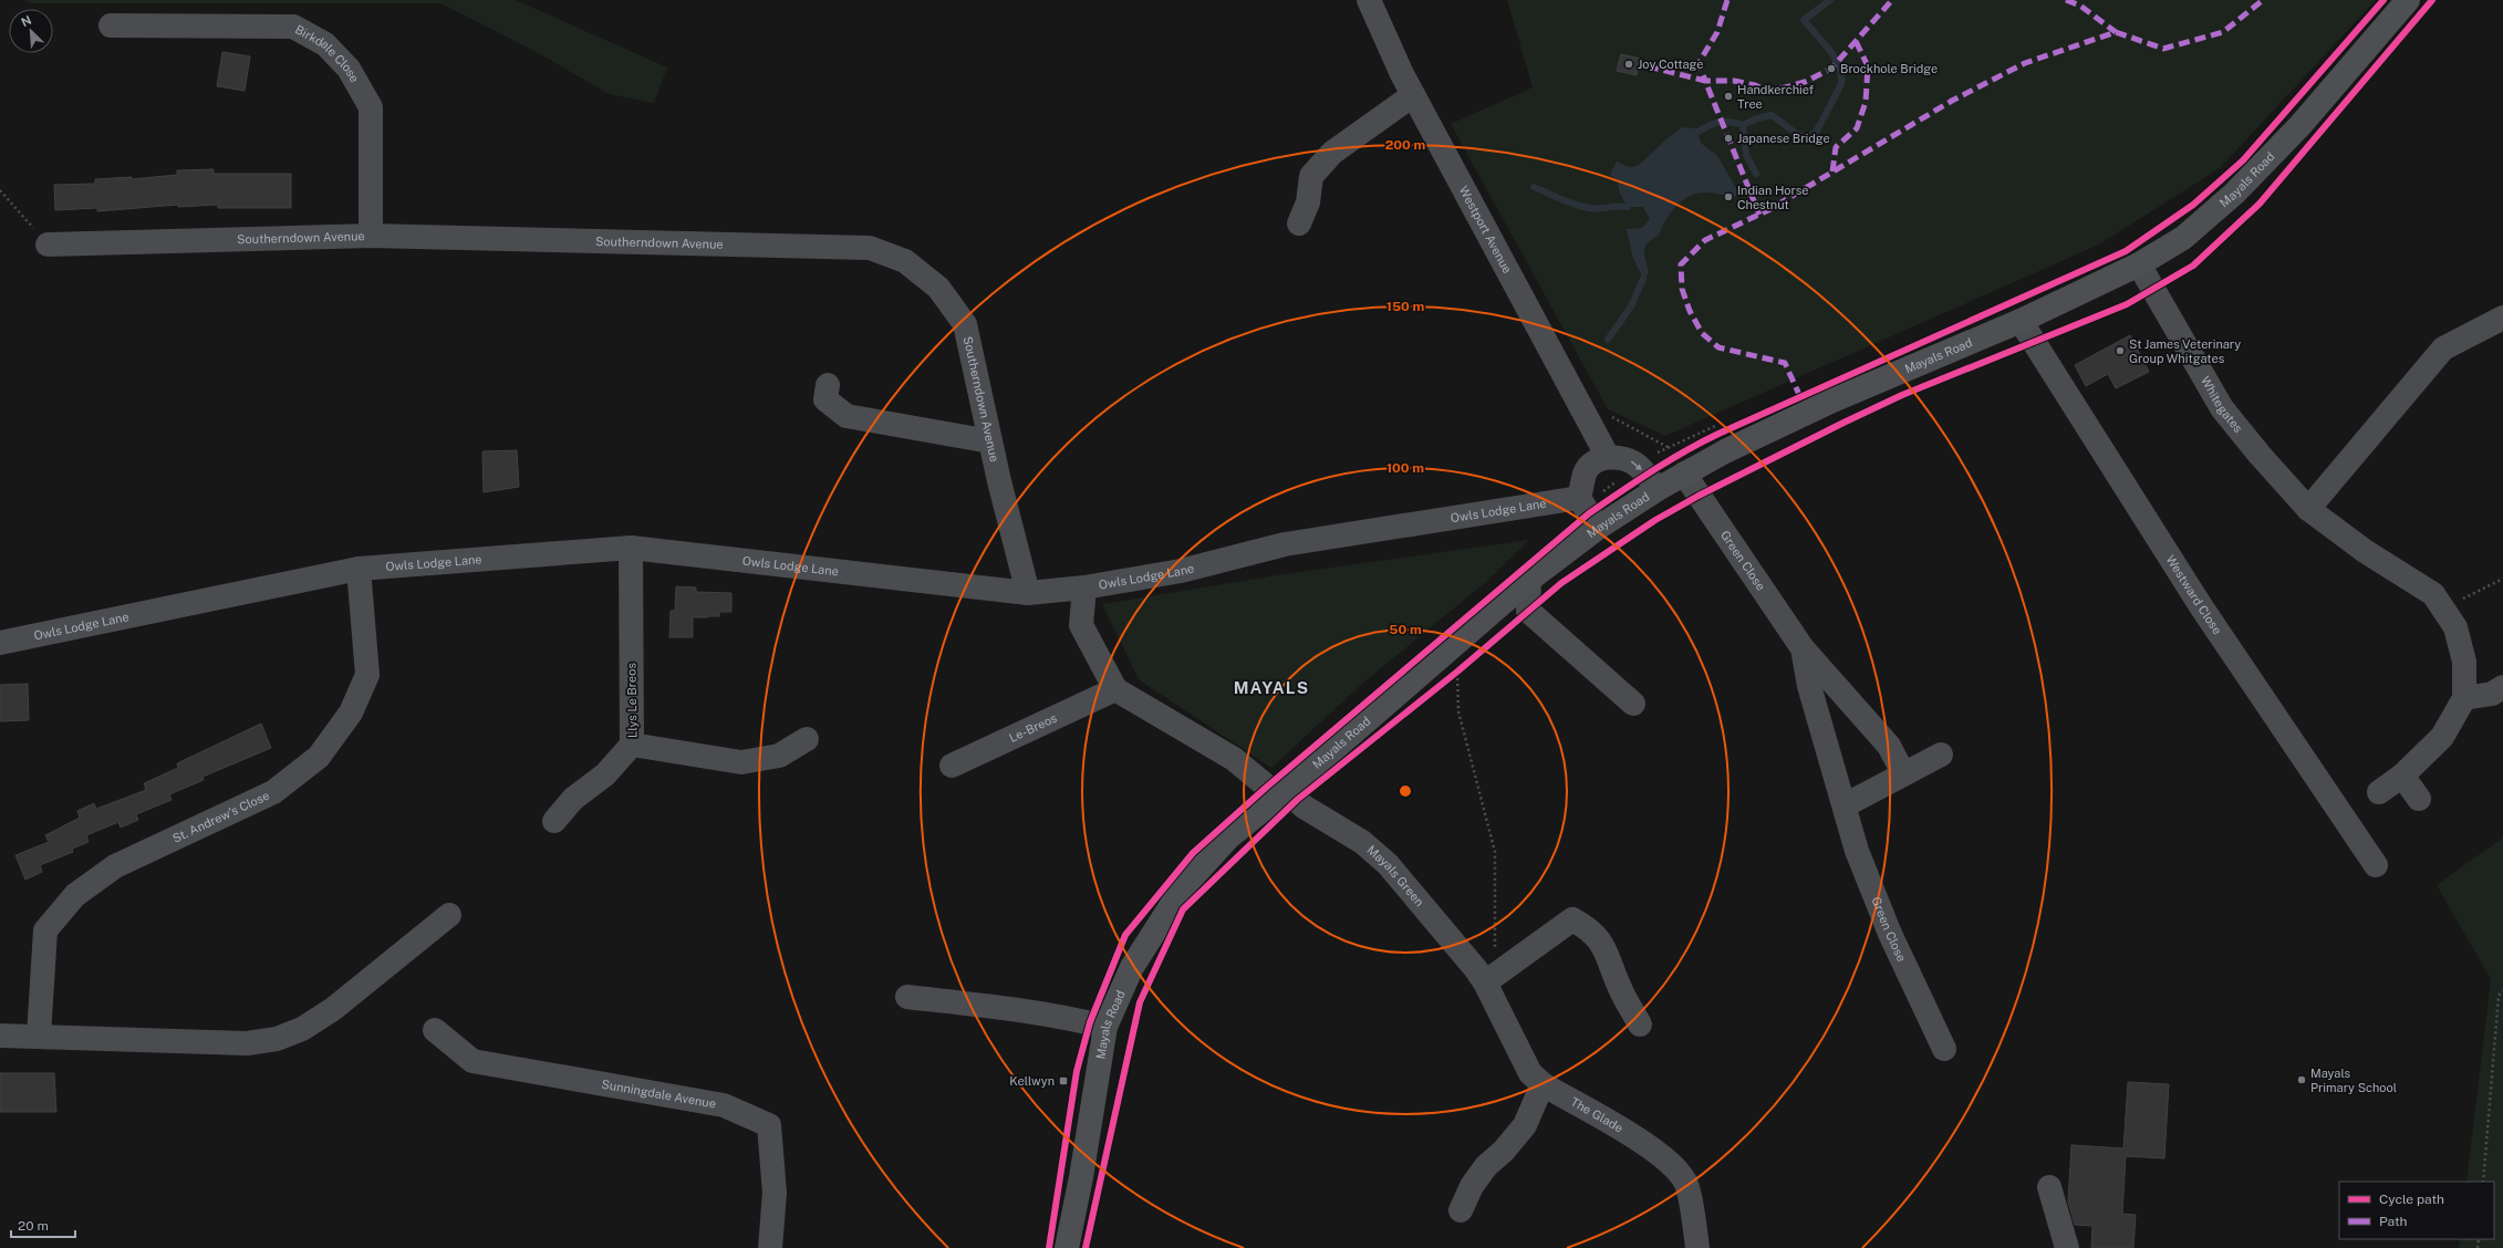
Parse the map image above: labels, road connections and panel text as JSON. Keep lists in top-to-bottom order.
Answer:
{
  "streets": {
    "main road": ["Mayals Road"],
    "street": [
      "Birkdale Close",
      "Westport Avenue",
      "Southerndown Avenue",
      "Whitegates",
      "Owls Lodge Lane",
      "Green Close",
      "Westward Close",
      "Llys Le Breos",
      "Le-Breos",
      "St. Andrew's Close",
      "Mayals Green",
      "Sunningdale Avenue",
      "The Glade"
    ]
  },
  "crossings": [
    ["Birkdale Close", "Southerndown Avenue"],
    ["Mayals Road", "Whitegates"],
    ["Mayals Road", "Green Close"],
    ["Mayals Road", "Westward Close"],
    ["Mayals Road", "Mayals Green"],
    ["Southerndown Avenue", "Owls Lodge Lane"],
    ["Owls Lodge Lane", "Llys Le Breos"],
    ["Owls Lodge Lane", "St. Andrew's Close"],
    ["Le-Breos", "Mayals Green"],
    ["Mayals Green", "The Glade"]
  ],
  "districts": ["MAYALS"],
  "places": {
    "other": [
      "Joy Cottage",
      "Brockhole Bridge",
      "Handkerchief Tree",
      "Japanese Bridge",
      "Indian Horse Chestnut",
      "St James Veterinary Group Whitgates",
      "Mayals Primary School"
    ],
    "transit": ["Kellwyn"]
  },
  "legend": ["Cycle path", "Path"],
  "scale_bar": "20 m",
  "north": "top left",
  "rings": [
    "200 m",
    "150 m",
    "100 m",
    "50 m"
  ]
}
